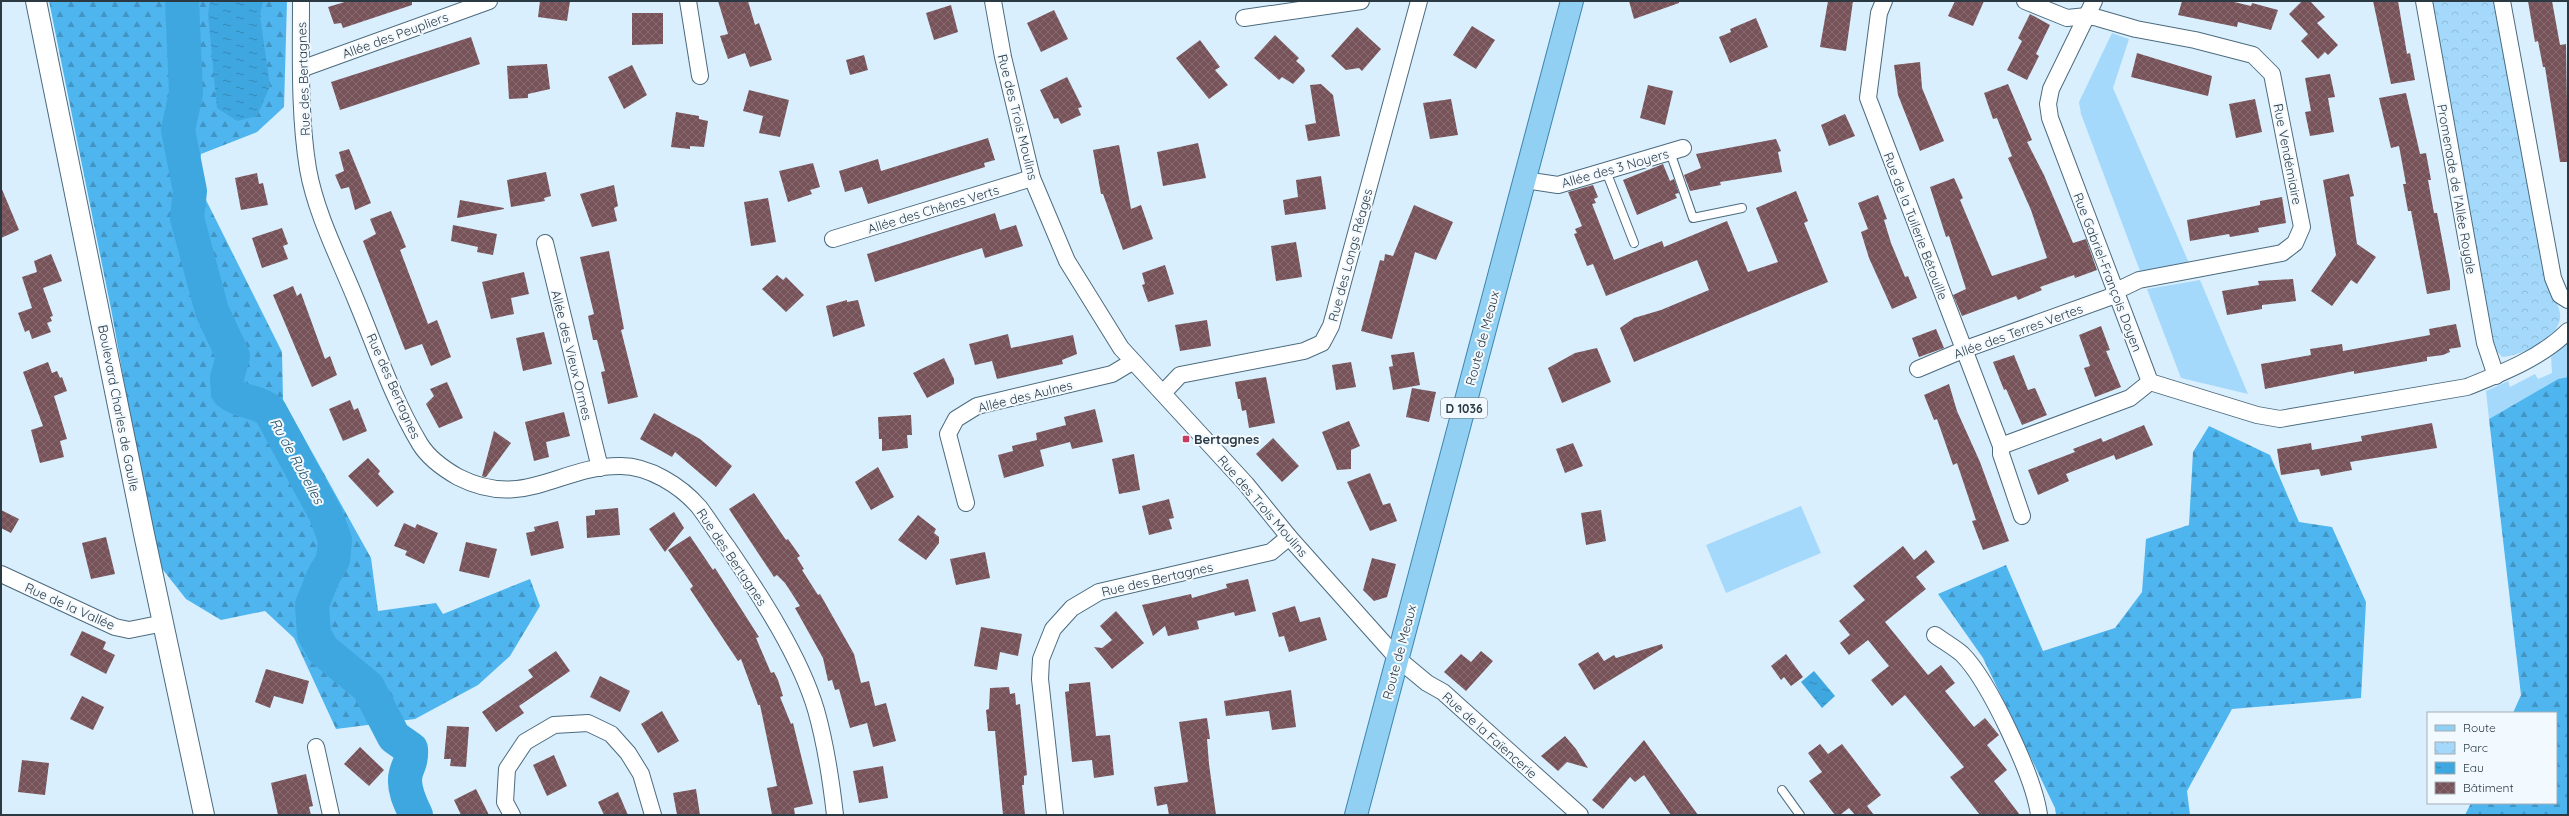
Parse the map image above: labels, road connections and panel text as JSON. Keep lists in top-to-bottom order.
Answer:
{
  "streets": {
    "main road": ["Route de Meaux", "D 1036"],
    "street": [
      "Allée des Peupliers",
      "Rue des Bertagnes",
      "Rue des Trois Moulins",
      "Rue Vendémiaire",
      "Allée des 3 Noyers",
      "Promenade de l'Allée Royale",
      "Allée des Chênes Verts",
      "Rue de la Tuilerie Bétouille",
      "Rue des Longs Réages",
      "Rue Gabriel-François Doyen",
      "Allée des Terres Vertes",
      "Allée des Vieux Ormes",
      "Allée des Aulnes",
      "Boulevard Charles de Gaulle",
      "Rue de la Vallée",
      "Rue de la Faïencerie"
    ]
  },
  "crossings": [
    ["Allée des Peupliers", "Rue des Bertagnes"],
    ["Rue des Bertagnes", "Rue des Trois Moulins"],
    ["Rue des Bertagnes", "Allée des Vieux Ormes"],
    ["Rue des Trois Moulins", "Allée des Chênes Verts"],
    ["Rue des Trois Moulins", "Rue des Longs Réages"],
    ["Rue des Trois Moulins", "Route de Meaux"],
    ["Rue des Trois Moulins", "Allée des Aulnes"],
    ["Rue des Trois Moulins", "Rue de la Faïencerie"],
    ["Rue Vendémiaire", "Rue Gabriel-François Doyen"],
    ["Rue Vendémiaire", "Allée des Terres Vertes"],
    ["Allée des 3 Noyers", "Route de Meaux"],
    ["Rue de la Tuilerie Bétouille", "Allée des Terres Vertes"],
    ["Rue Gabriel-François Doyen", "Allée des Terres Vertes"],
    ["Route de Meaux", "Rue de la Faïencerie"],
    ["Boulevard Charles de Gaulle", "Rue de la Vallée"]
  ],
  "water": ["Ru de Rubelles"],
  "places": {
    "transit": ["Bertagnes"]
  },
  "legend": [
    "Route",
    "Parc",
    "Eau",
    "Bâtiment"
  ]
}
